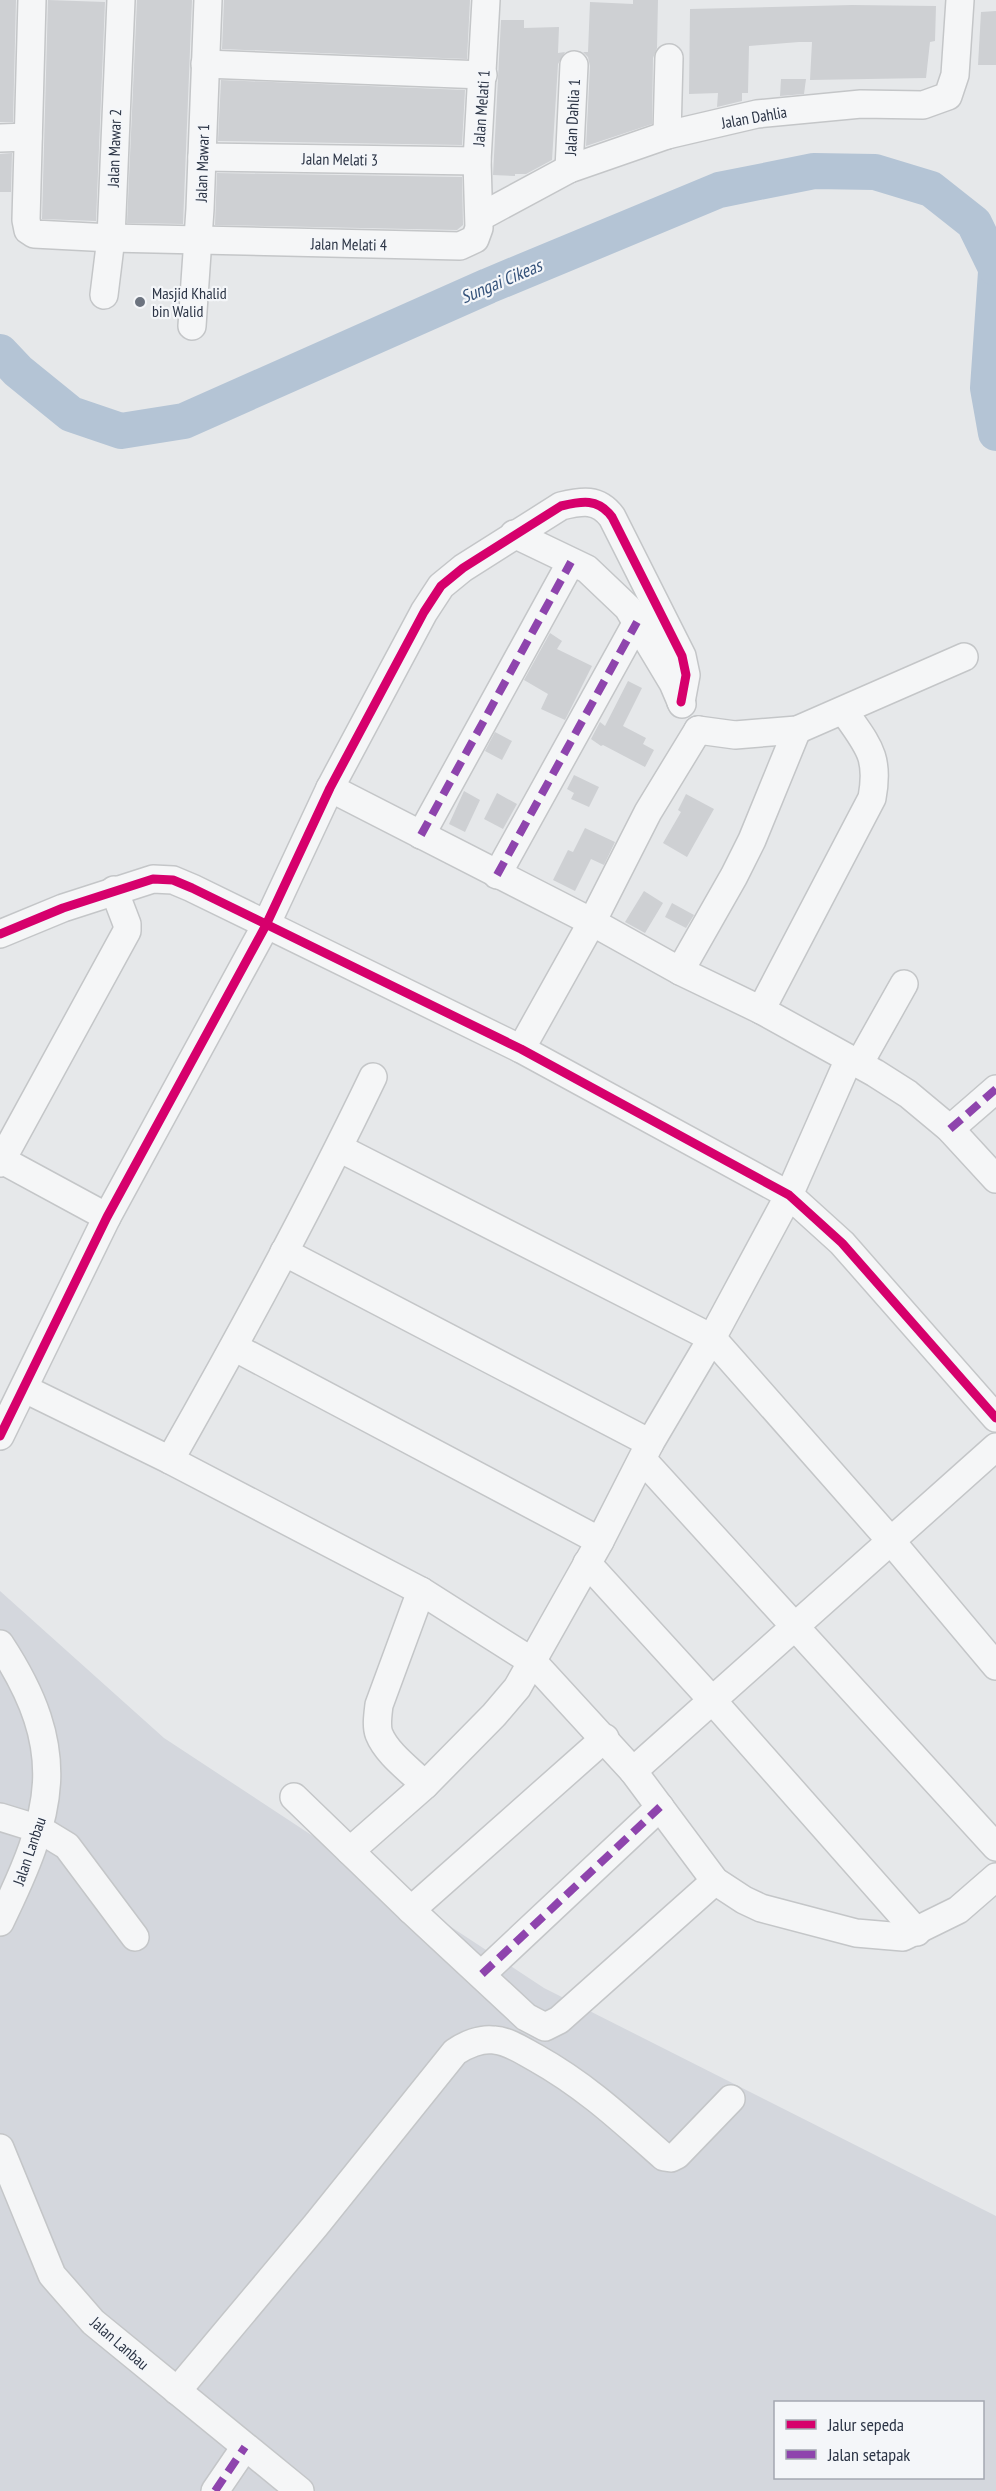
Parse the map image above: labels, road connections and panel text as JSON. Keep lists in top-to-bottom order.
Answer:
{
  "streets": {
    "street": [
      "Jalan Melati 1",
      "Jalan Dahlia 1",
      "Jalan Dahlia",
      "Jalan Mawar 2",
      "Jalan Melati 3",
      "Jalan Mawar 1",
      "Jalan Melati 4",
      "Jalan Lanbau"
    ]
  },
  "crossings": [
    ["Jalan Melati 1", "Jalan Dahlia"],
    ["Jalan Melati 1", "Jalan Melati 3"],
    ["Jalan Melati 1", "Jalan Melati 4"],
    ["Jalan Dahlia 1", "Jalan Dahlia"],
    ["Jalan Dahlia", "Jalan Melati 4"],
    ["Jalan Melati 3", "Jalan Mawar 1"],
    ["Jalan Mawar 1", "Jalan Melati 4"]
  ],
  "water": ["Sungai Cikeas"],
  "places": ["Masjid Khalid bin Walid"],
  "legend": ["Jalur sepeda", "Jalan setapak"]
}
